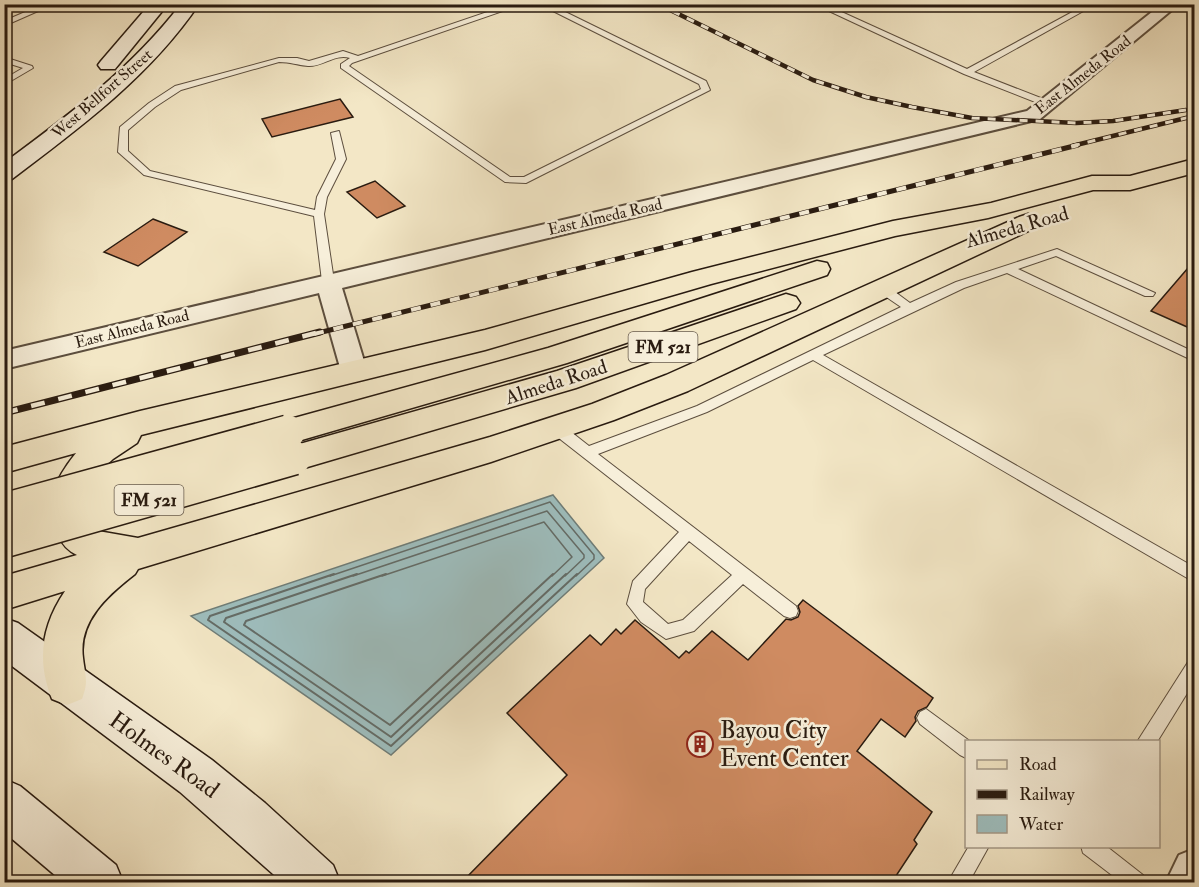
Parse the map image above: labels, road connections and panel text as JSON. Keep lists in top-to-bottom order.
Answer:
{
  "streets": {
    "main road": [
      "West Bellfort Street",
      "Almeda Road",
      "FM 521",
      "Holmes Road"
    ],
    "street": ["East Almeda Road"]
  },
  "places": {
    "building": ["Bayou City Event Center"]
  },
  "legend": ["Road", "Railway", "Water"]
}
